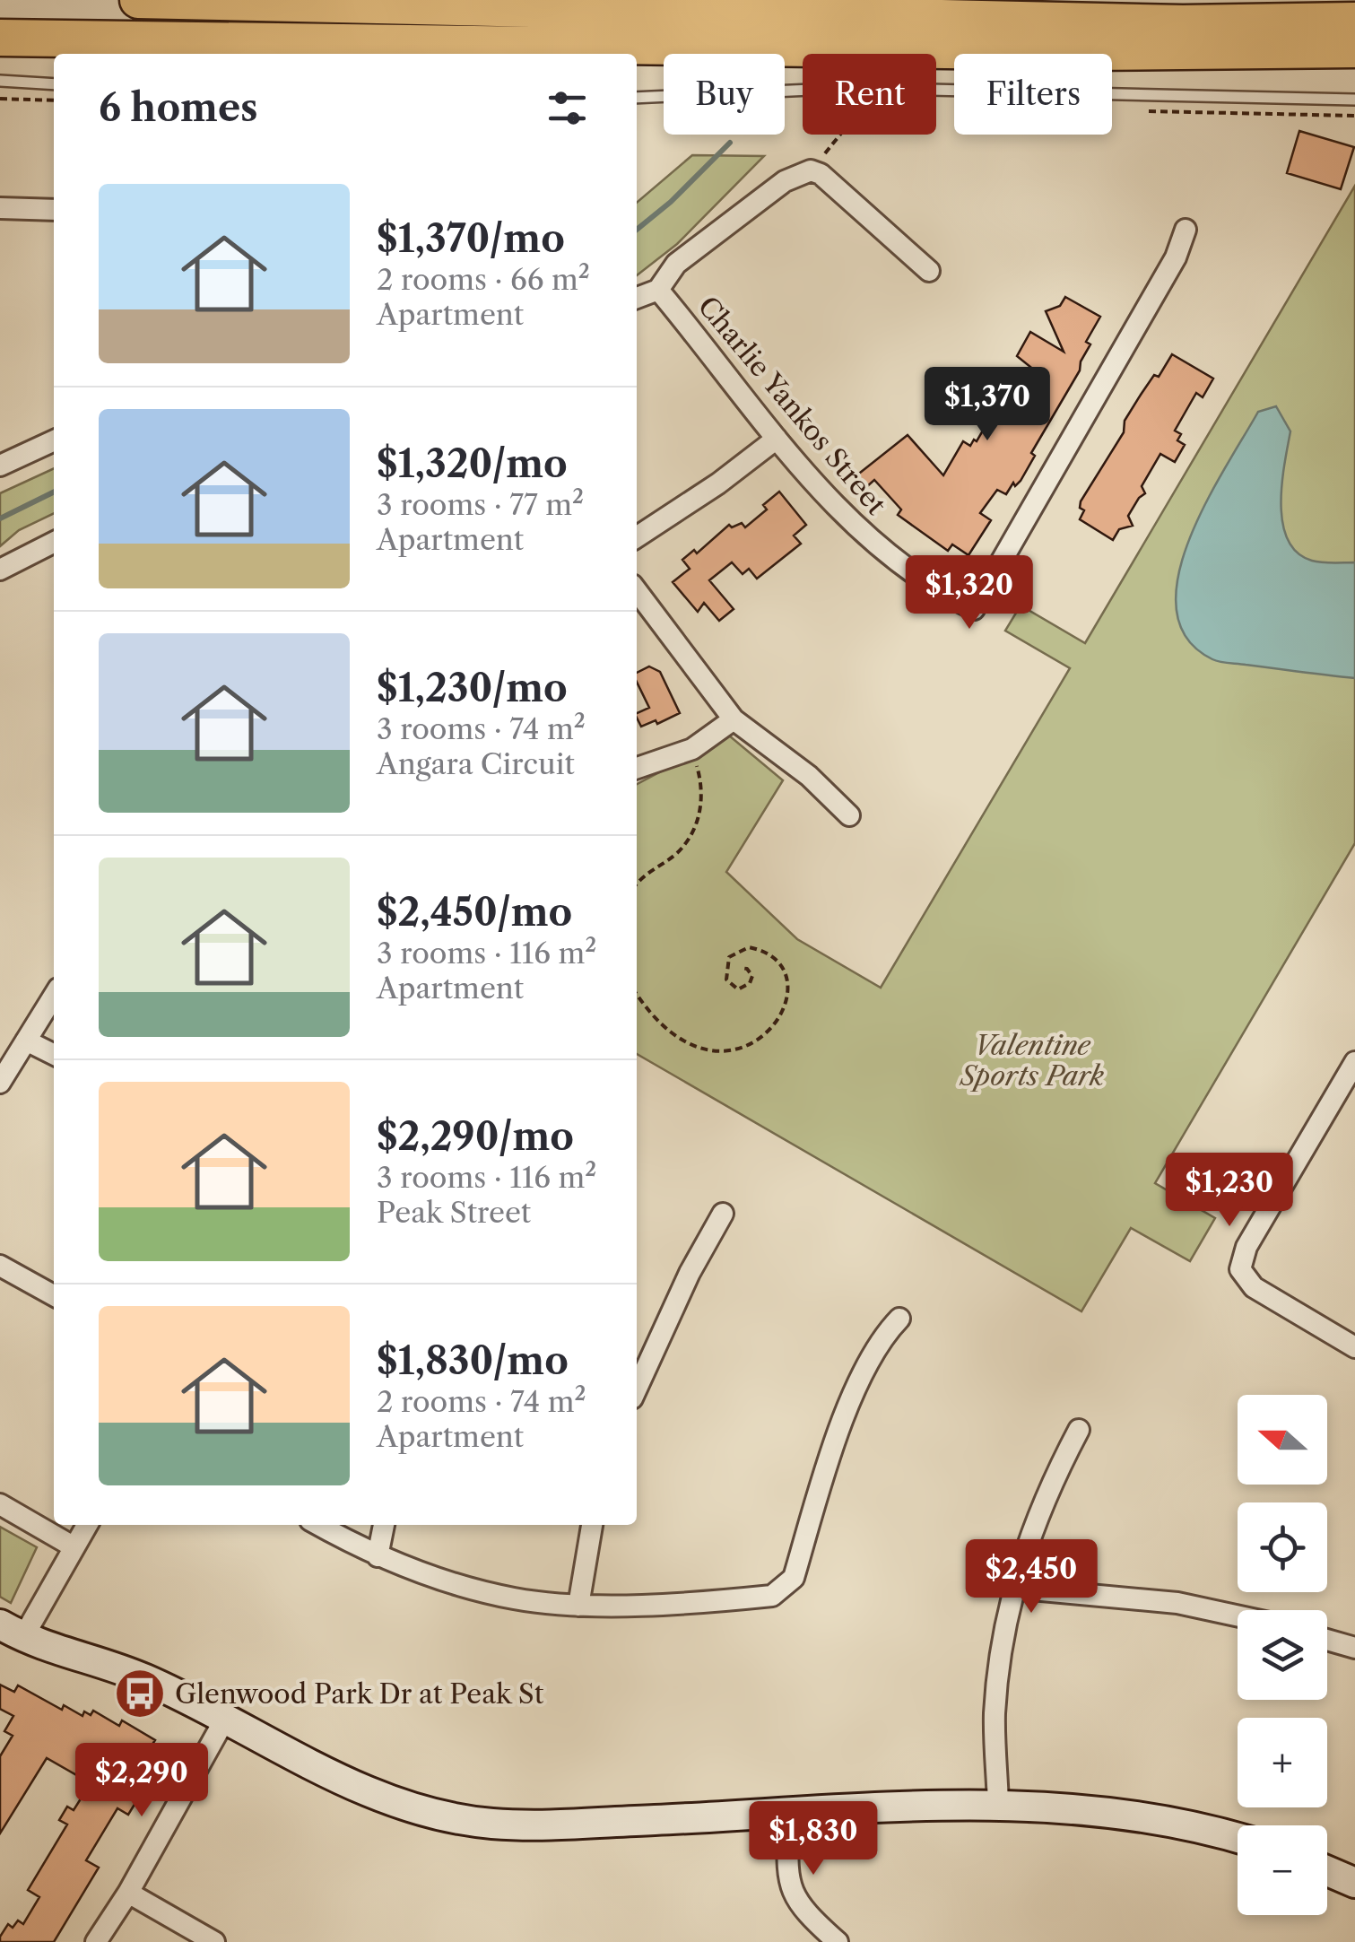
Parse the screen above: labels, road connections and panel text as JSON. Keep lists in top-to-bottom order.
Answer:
{
  "streets": {
    "street": ["Charlie Yankos Street"]
  },
  "parks": ["Valentine Sports Park"],
  "places": {
    "bus stop": ["Glenwood Park Dr at Peak St"]
  },
  "north": "left",
  "page": {
    "chip": ["Buy", "Rent", "Filters"],
    "heading": "6 homes",
    "list": [
      {
        "name": "$1,370/mo",
        "note": "2 rooms · 66 m² · Apartment"
      },
      {
        "name": "$1,320/mo",
        "note": "3 rooms · 77 m² · Apartment"
      },
      {
        "name": "$1,230/mo",
        "note": "3 rooms · 74 m² · Angara Circuit"
      },
      {
        "name": "$2,450/mo",
        "note": "3 rooms · 116 m² · Apartment"
      },
      {
        "name": "$2,290/mo",
        "note": "3 rooms · 116 m² · Peak Street"
      },
      {
        "name": "$1,830/mo",
        "note": "2 rooms · 74 m² · Apartment"
      }
    ],
    "price": [
      "$1,370",
      "$1,320",
      "$1,230",
      "$2,450",
      "$2,290",
      "$1,830"
    ],
    "map_buttons": ["+", "−"]
  }
}
